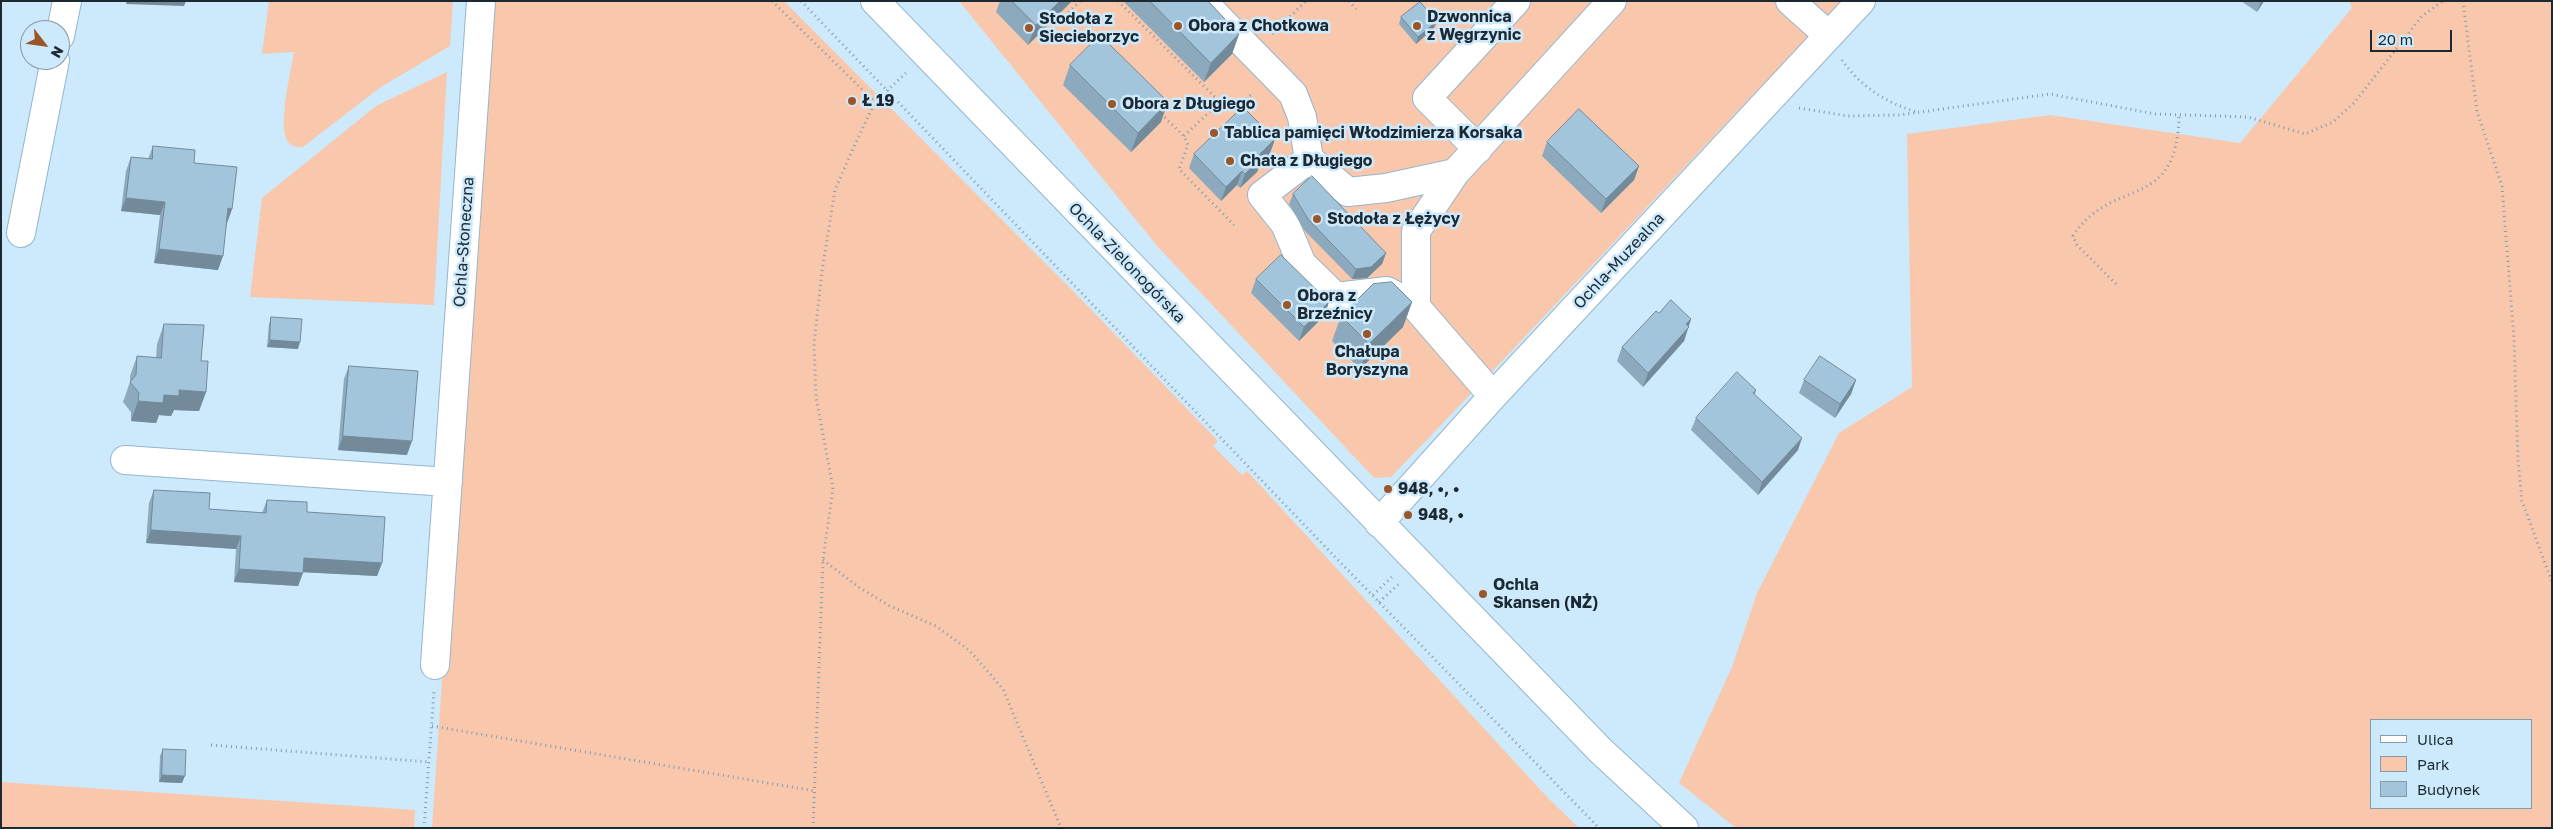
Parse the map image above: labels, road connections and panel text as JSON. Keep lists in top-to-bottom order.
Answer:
{
  "streets": {
    "street": ["Ochla-Słoneczna", "Ochla-Muzealna", "Ochla-Zielonogórska"]
  },
  "crossings": [
    ["Ochla-Muzealna", "Ochla-Zielonogórska"]
  ],
  "places": [
    "Obora z Chotkowa",
    "Dzwonnica z Węgrzynic",
    "Stodoła z Siecieborzyc",
    "Ł 19",
    "Obora z Długiego",
    "Tablica pamięci Włodzimierza Korsaka",
    "Chata z Długiego",
    "Stodoła z Łężycy",
    "Obora z Brzeźnicy",
    "Chałupa Boryszyna",
    "948, •, •",
    "948, •",
    "Ochla Skansen (NŻ)"
  ],
  "legend": ["Ulica", "Park", "Budynek"],
  "scale_bar": "20 m",
  "north": "bottom right"
}
